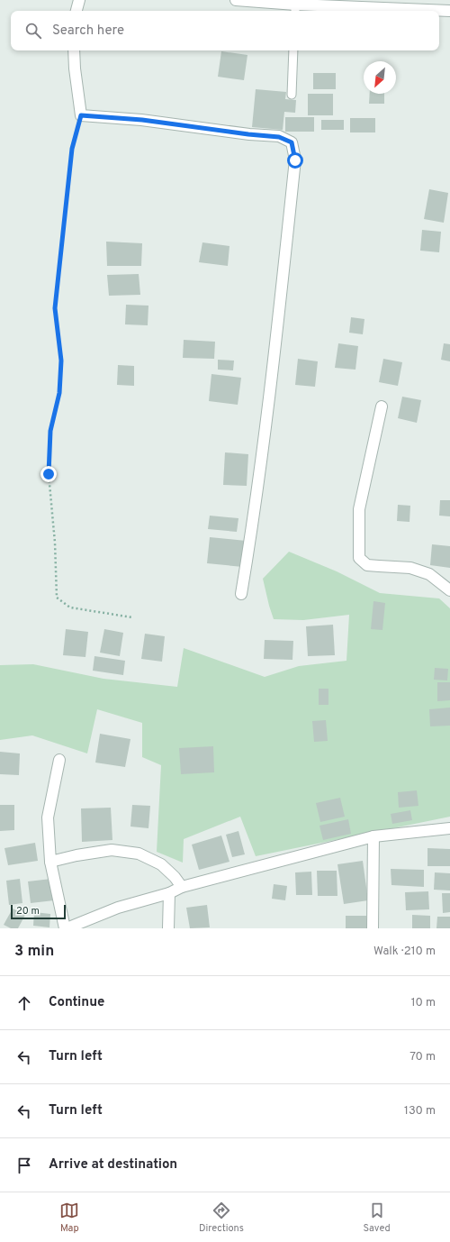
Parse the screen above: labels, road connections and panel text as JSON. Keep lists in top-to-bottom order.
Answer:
{
  "scale_bar": "20 m",
  "north": "bottom left",
  "page": {
    "search": "Search here",
    "scale": "20 m",
    "heading": ["3 min", "Walk · 210 m"],
    "list": [
      ["Continue", "10 m"],
      ["Turn left", "70 m"],
      ["Turn left", "130 m"],
      "Arrive at destination"
    ],
    "nav": ["Map", "Directions", "Saved"]
  }
}
